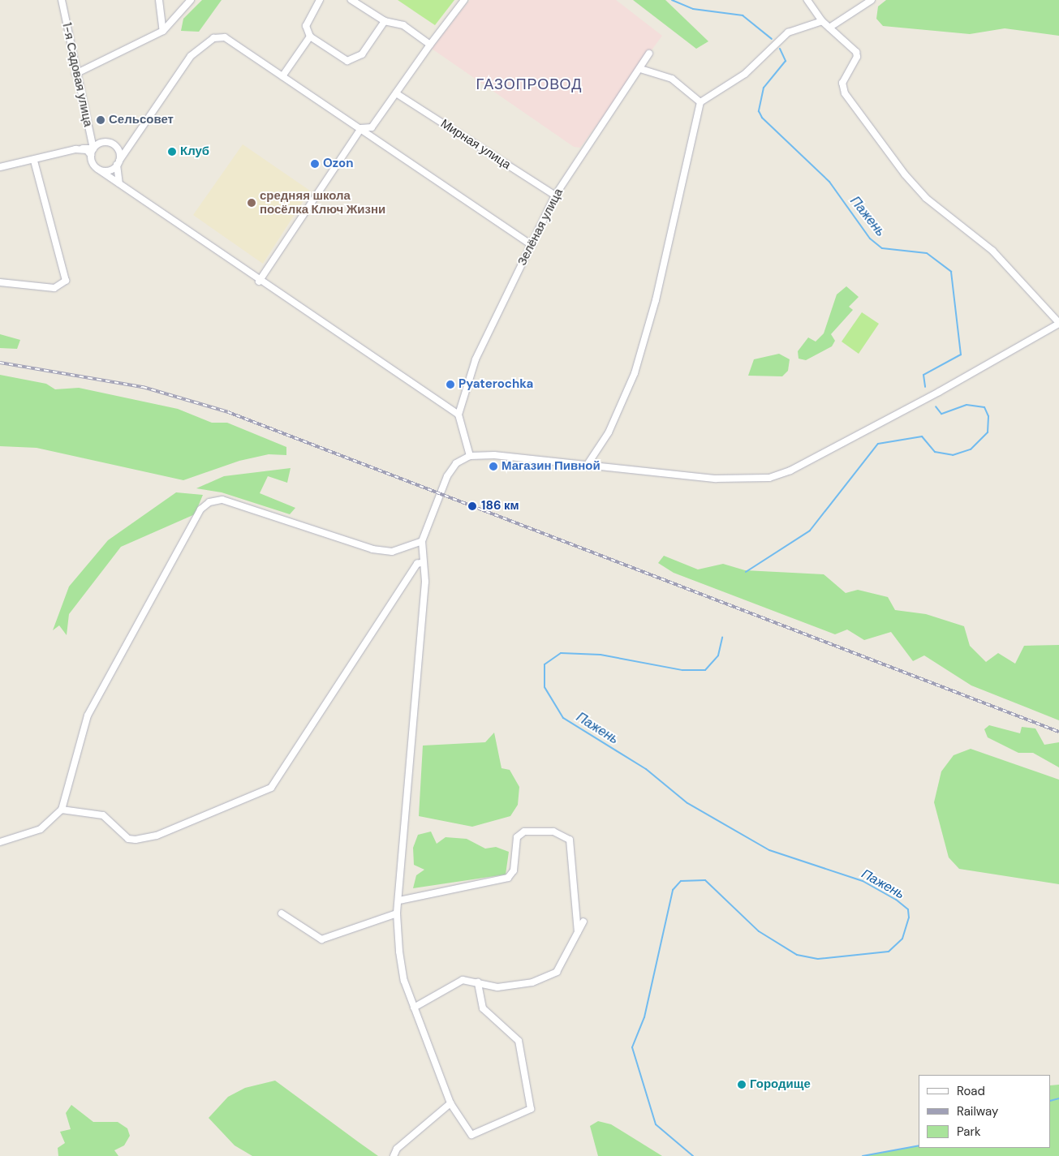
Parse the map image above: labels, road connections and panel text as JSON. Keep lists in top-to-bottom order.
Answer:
{
  "streets": {
    "street": ["1-я Садовая улица", "Мирная улица", "Зелёная улица"]
  },
  "crossings": [
    ["Мирная улица", "Зелёная улица"]
  ],
  "districts": ["ГАЗОПРОВОД"],
  "water": ["Пажень"],
  "places": [
    "Сельсовет",
    "Клуб",
    "Ozon",
    "средняя школа посёлка Ключ Жизни",
    "Pyaterochka",
    "Магазин Пивной",
    "186 км",
    "Городище"
  ],
  "legend": ["Road", "Railway", "Park"]
}
